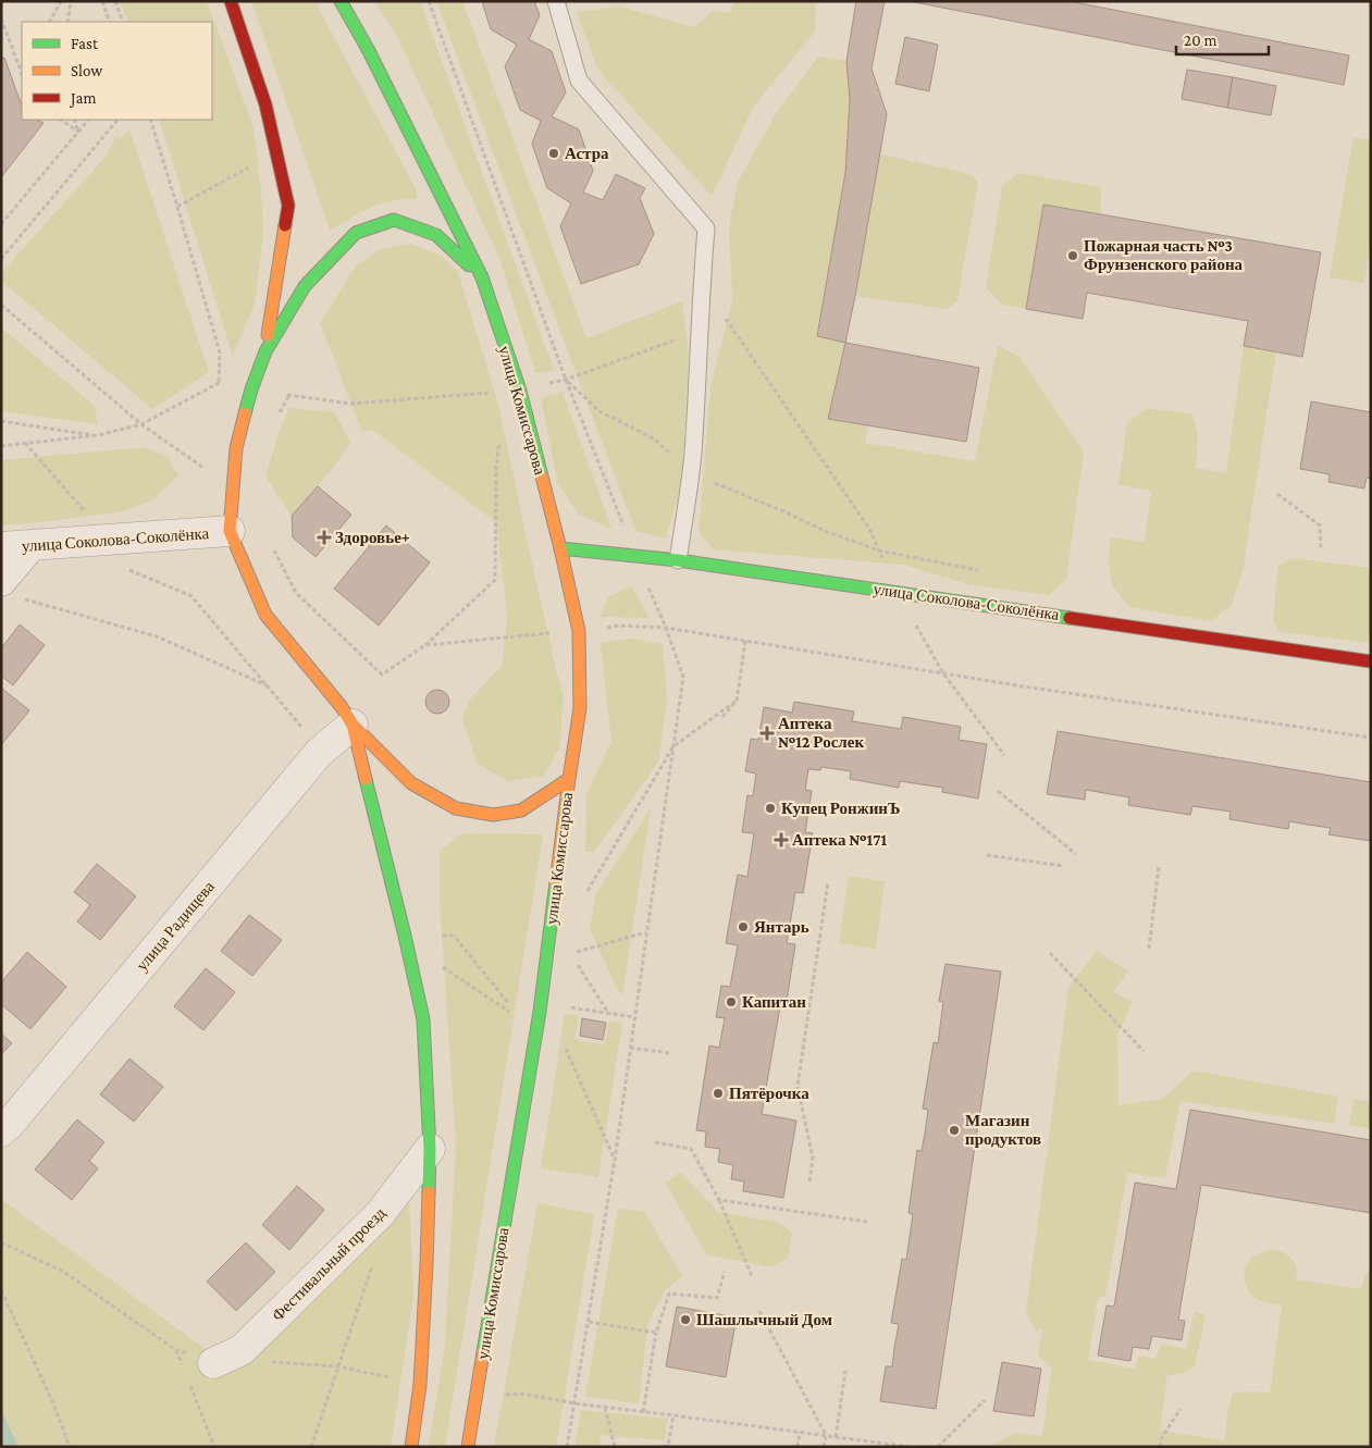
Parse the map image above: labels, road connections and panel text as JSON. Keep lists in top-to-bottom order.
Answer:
{
  "streets": {
    "main road": ["улица Комиссарова", "улица Соколова-Соколёнка"],
    "street": ["улица Радищева", "Фестивальный проезд"]
  },
  "crossings": [
    ["улица Комиссарова", "улица Соколова-Соколёнка"],
    ["улица Комиссарова", "улица Радищева"],
    ["улица Комиссарова", "Фестивальный проезд"]
  ],
  "places": {
    "other": [
      "Астра",
      "Пожарная часть №3 Фрунзенского района",
      "Купец РонжинЪ",
      "Янтарь",
      "Капитан",
      "Пятёрочка",
      "Магазин продуктов",
      "Шашлычный Дом"
    ],
    "health": ["Здоровье+", "Аптека №12 Рослек", "Аптека №171"]
  },
  "legend": ["Fast", "Slow", "Jam"],
  "scale_bar": "20 m"
}
